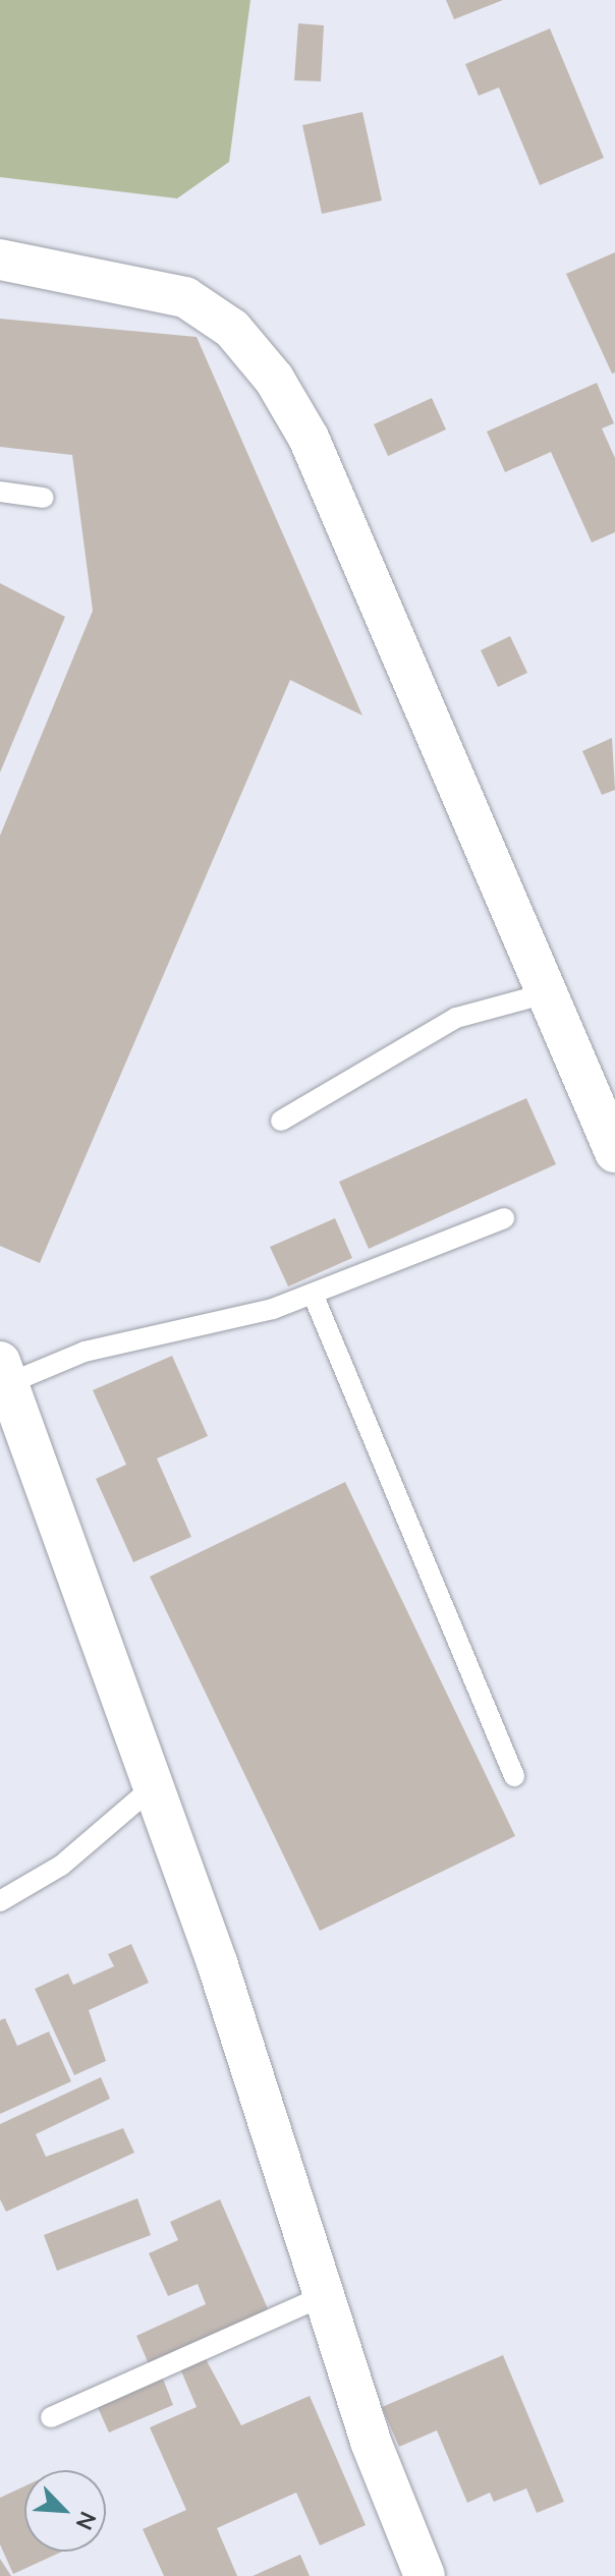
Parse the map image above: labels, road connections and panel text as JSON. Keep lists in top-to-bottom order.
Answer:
{
  "north": "bottom right"
}
